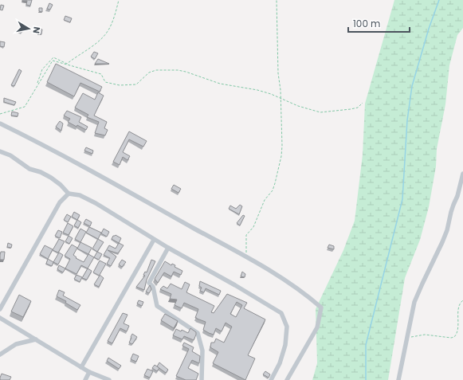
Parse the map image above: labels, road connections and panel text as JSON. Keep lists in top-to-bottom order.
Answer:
{
  "scale_bar": "100 m",
  "north": "right"
}
